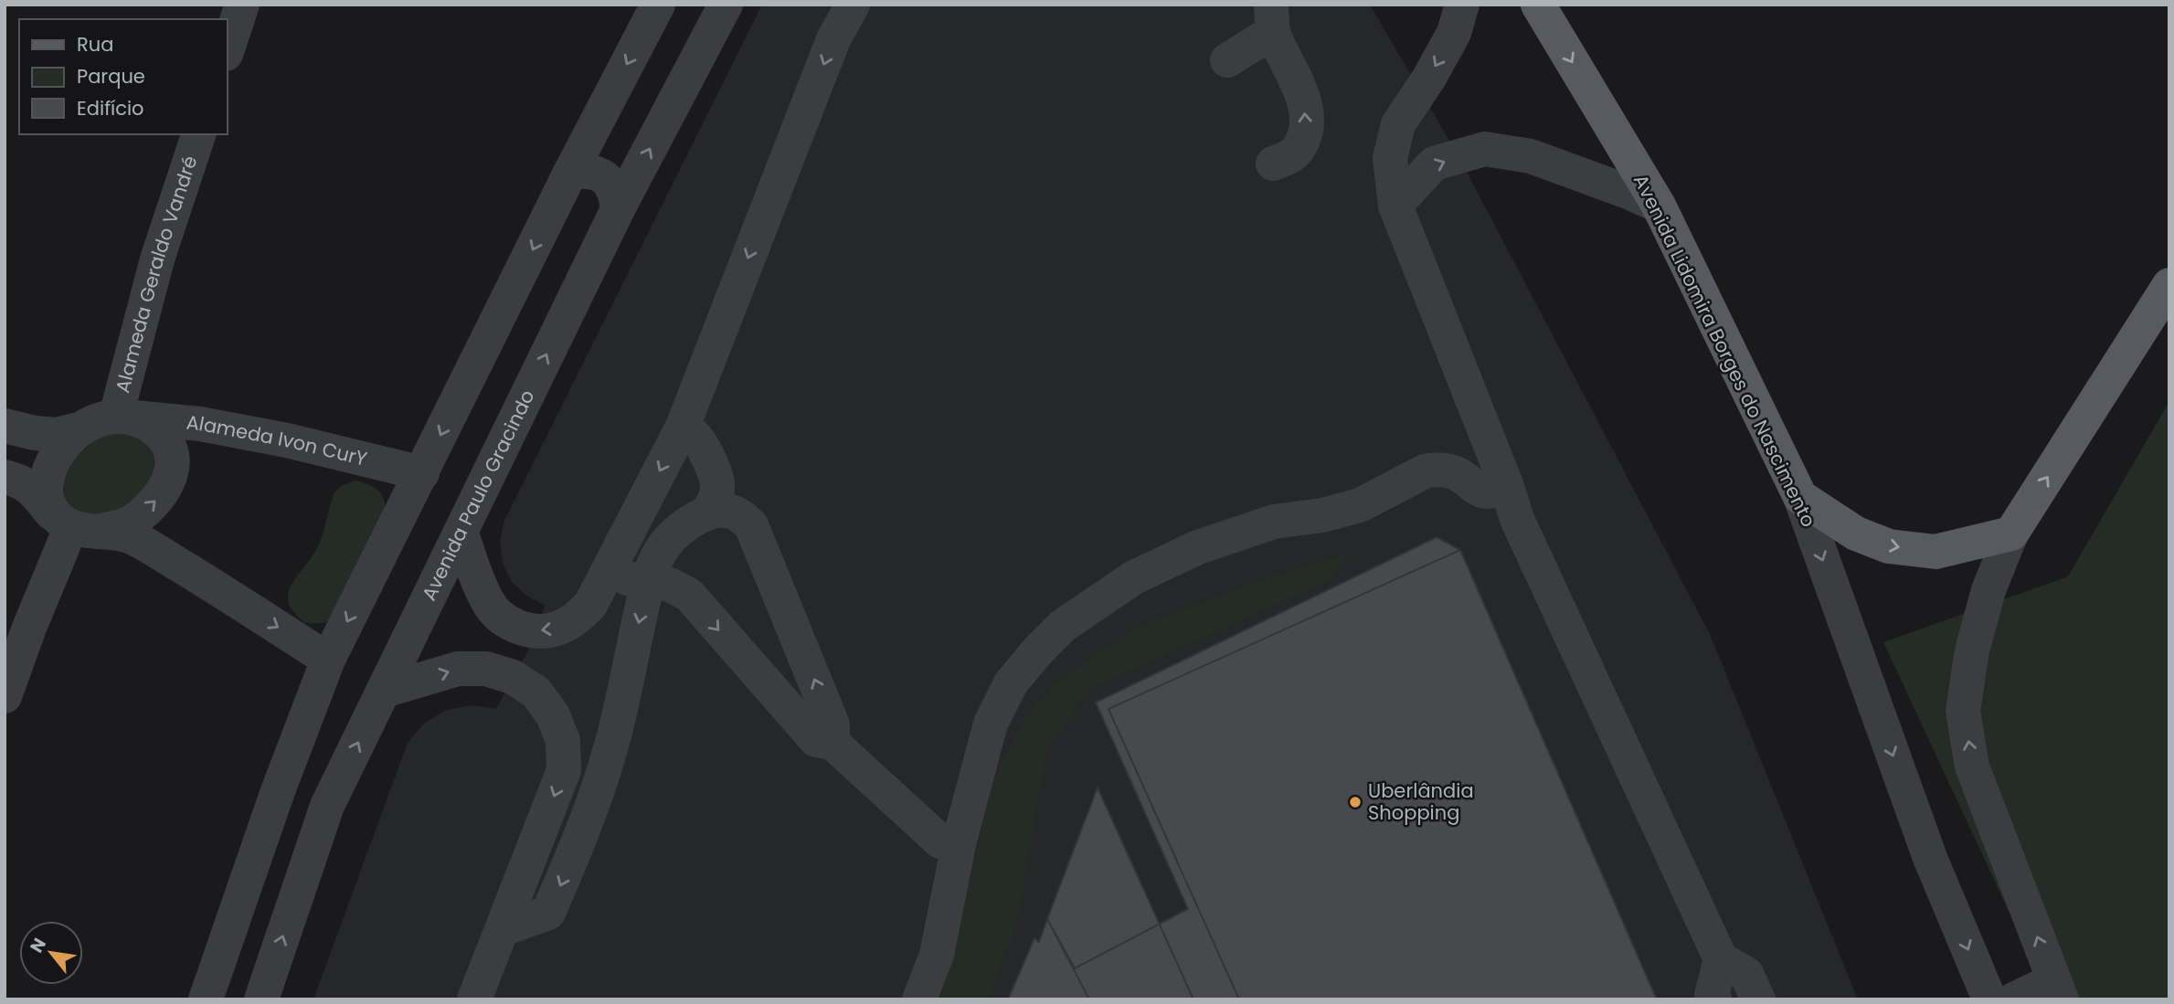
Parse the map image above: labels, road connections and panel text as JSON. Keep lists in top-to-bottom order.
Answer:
{
  "streets": {
    "main road": ["Avenida Lidomira Borges do Nascimento"],
    "street": ["Alameda Geraldo Vandré", "Alameda Ivon CurY", "Avenida Paulo Gracindo"]
  },
  "crossings": [
    ["Alameda Geraldo Vandré", "Alameda Ivon CurY"]
  ],
  "one_way": ["Avenida Lidomira Borges do Nascimento"],
  "places": ["Uberlândia Shopping"],
  "legend": ["Rua", "Parque", "Edifício"],
  "north": "top left"
}
